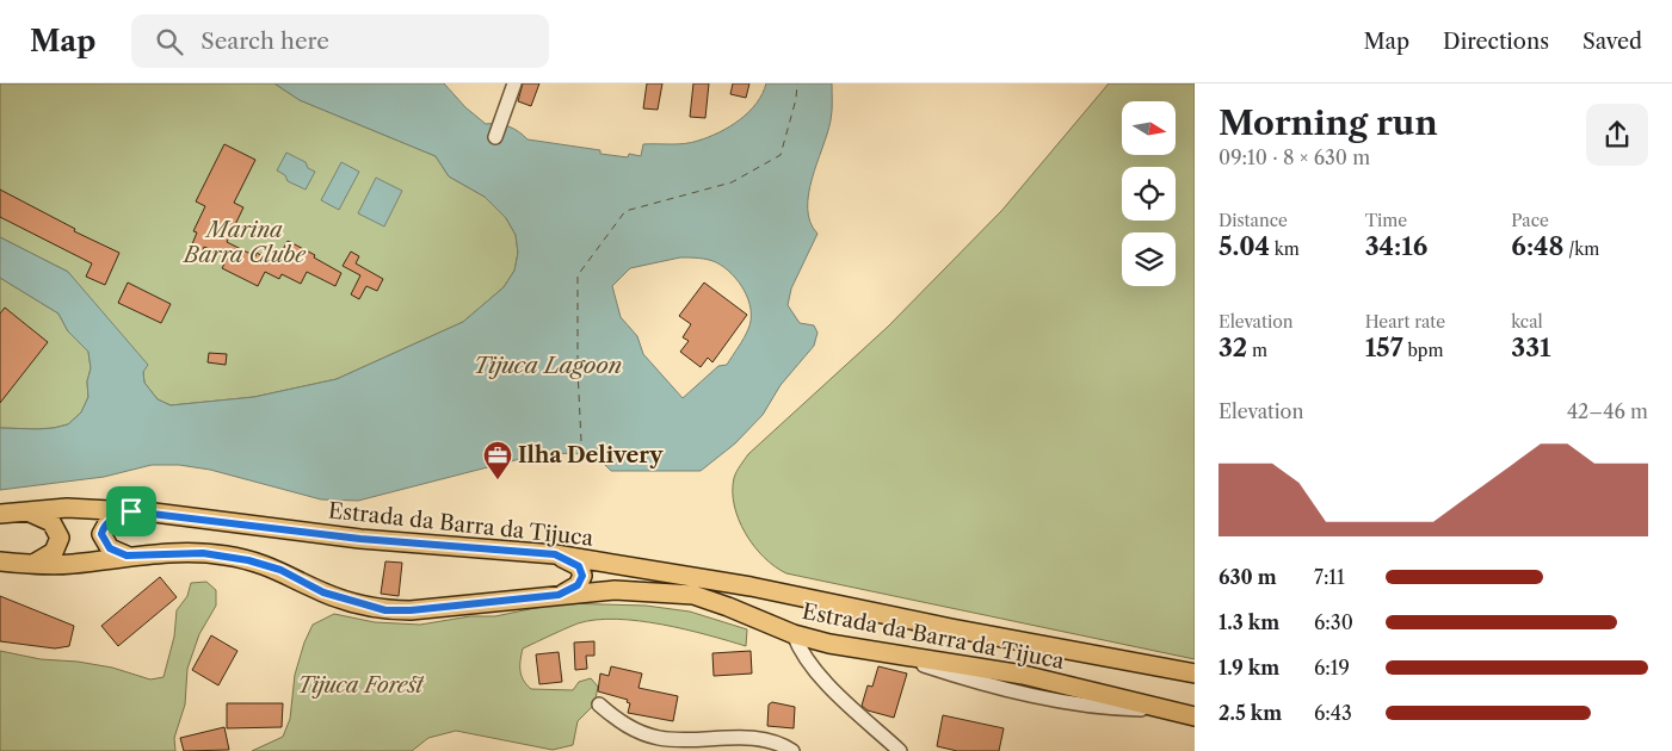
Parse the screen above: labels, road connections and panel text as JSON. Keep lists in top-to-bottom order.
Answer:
{
  "streets": {
    "main road": ["Estrada da Barra da Tijuca"]
  },
  "water": ["Tijuca Lagoon"],
  "parks": ["Marina Barra Clube", "Tijuca Forest"],
  "places": {
    "office": ["Ilha Delivery"]
  },
  "north": "right",
  "page": {
    "header": "Map",
    "search": "Search here",
    "nav": ["Map", "Directions", "Saved"],
    "heading": ["Morning run", "09:10 · 8 × 630 m"],
    "stats": [
      ["Distance", "5.04 km"],
      ["Time", "34:16"],
      ["Pace", "6:48 /km"],
      ["Elevation", "32 m"],
      ["Heart rate", "157 bpm"],
      ["kcal", "331"]
    ],
    "chart": ["Elevation", "42–46 m"],
    "list": [
      {
        "name": "630 m",
        "note": "7:11"
      },
      {
        "name": "1.3 km",
        "note": "6:30"
      },
      {
        "name": "1.9 km",
        "note": "6:19"
      },
      {
        "name": "2.5 km",
        "note": "6:43"
      }
    ]
  }
}
